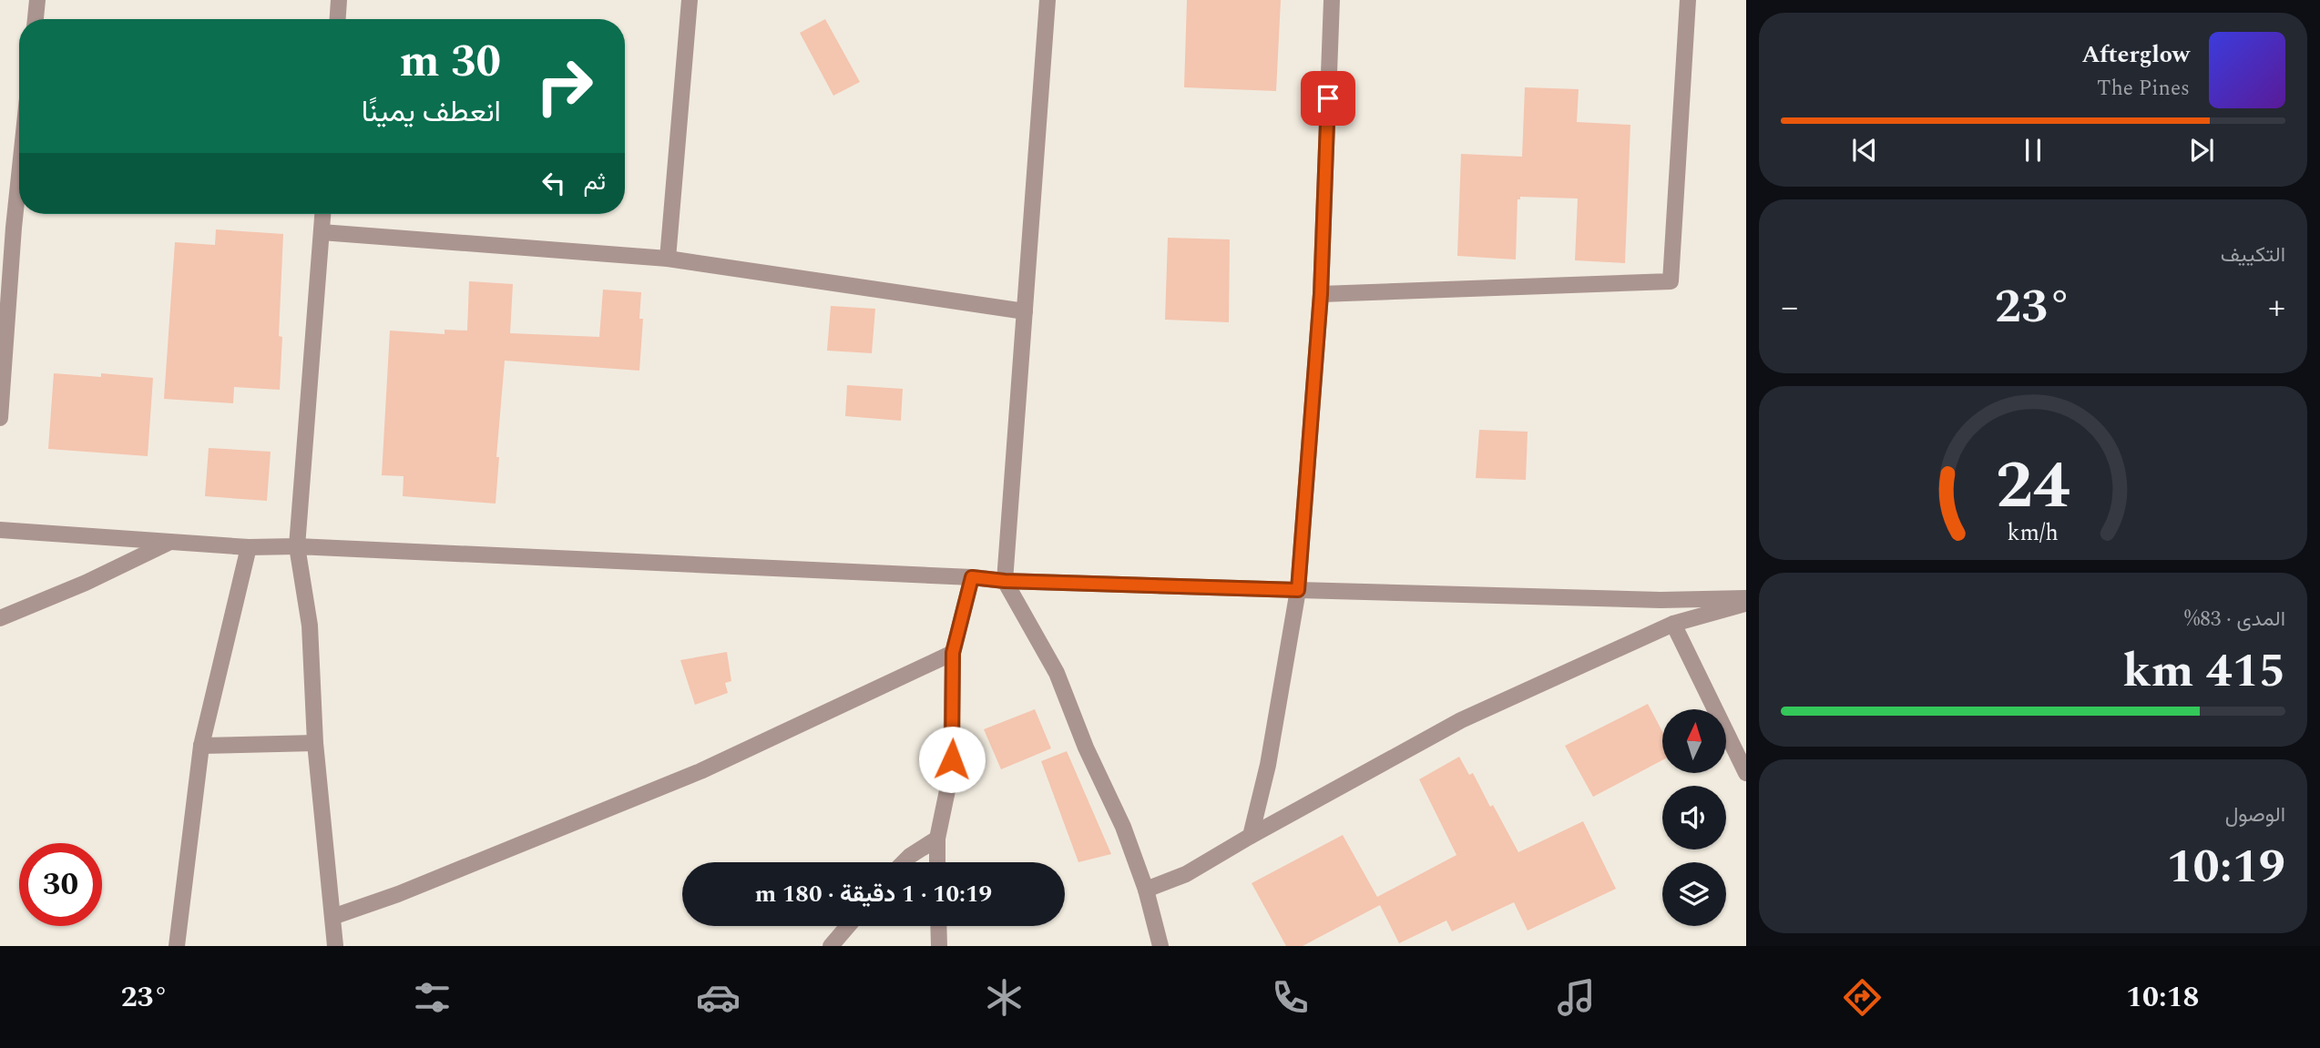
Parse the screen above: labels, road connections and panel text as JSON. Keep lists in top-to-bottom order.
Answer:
{
  "north": "top",
  "page": {
    "turn": ["30 m", "انعطف يمينًا"],
    "song": ["Afterglow", "The Pines"],
    "then": "ثم",
    "tile": [
      "التكييف",
      ["المدى · 83%", "415 km"],
      ["الوصول", "10:19"]
    ],
    "heat": ["−", "23°", "+"],
    "limit": "30",
    "trip": "10:19 · 1 دقيقة · 180 m",
    "tabs": ["10:18", "23°"],
    "gauge": ["24", "km/h"]
  }
}
